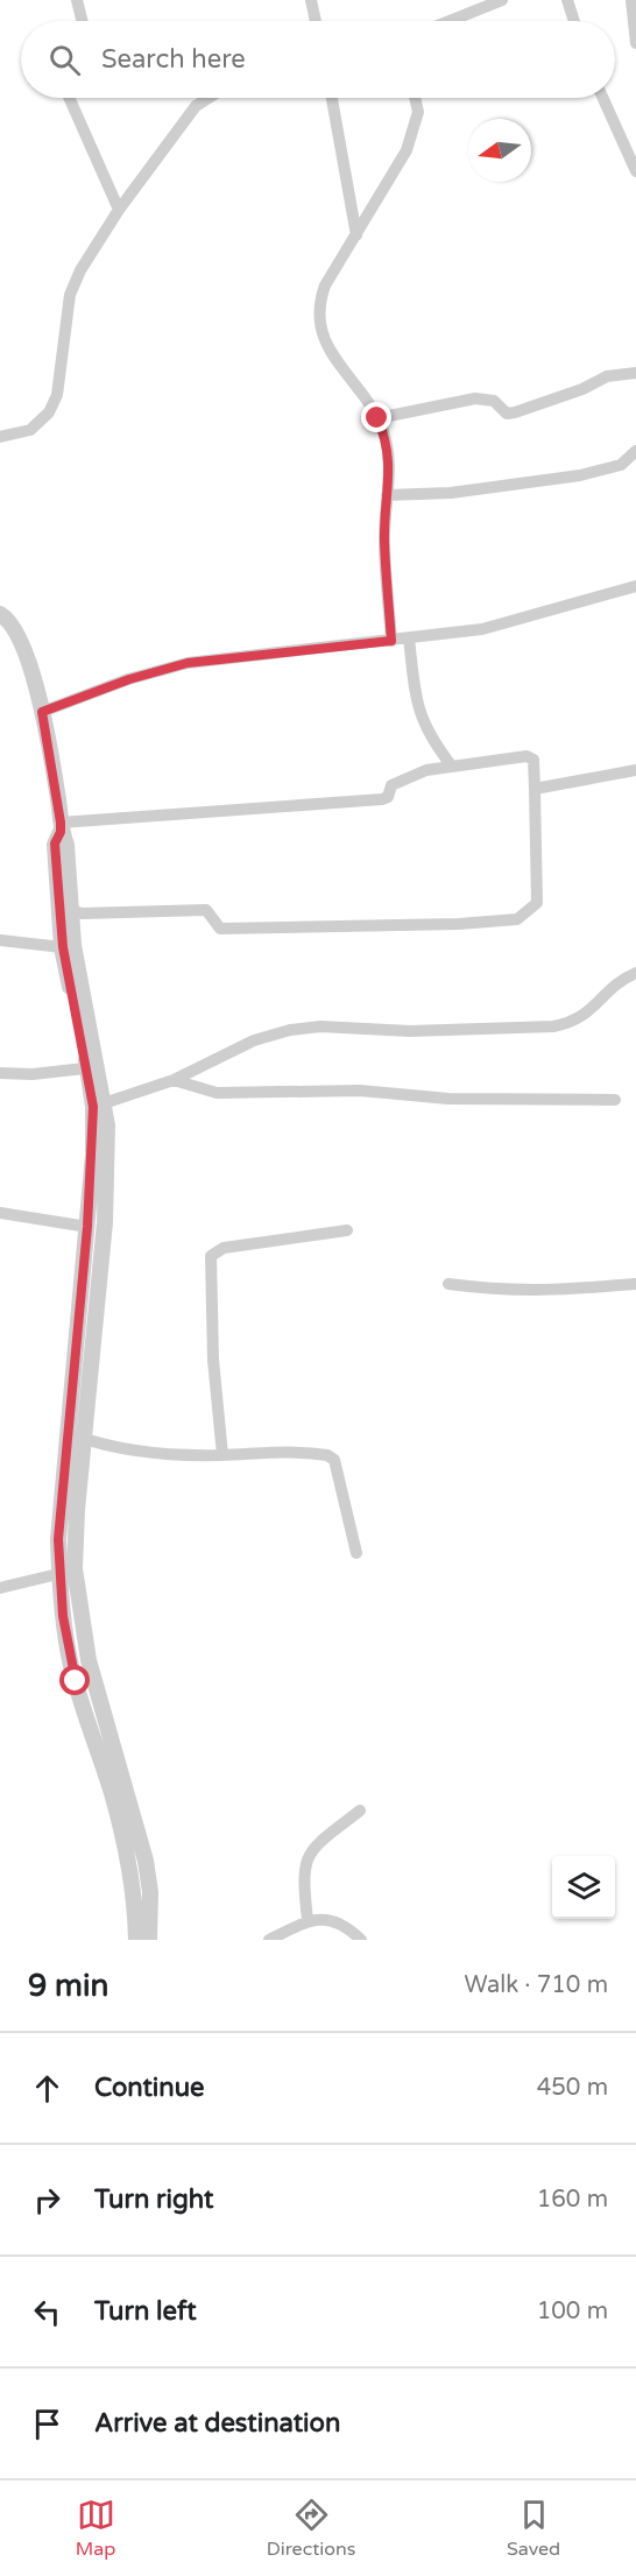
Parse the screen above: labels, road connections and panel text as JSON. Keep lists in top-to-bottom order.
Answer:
{
  "north": "left",
  "page": {
    "search": "Search here",
    "heading": ["9 min", "Walk · 710 m"],
    "list": [
      ["Continue", "450 m"],
      ["Turn right", "160 m"],
      ["Turn left", "100 m"],
      "Arrive at destination"
    ],
    "nav": ["Map", "Directions", "Saved"]
  }
}
